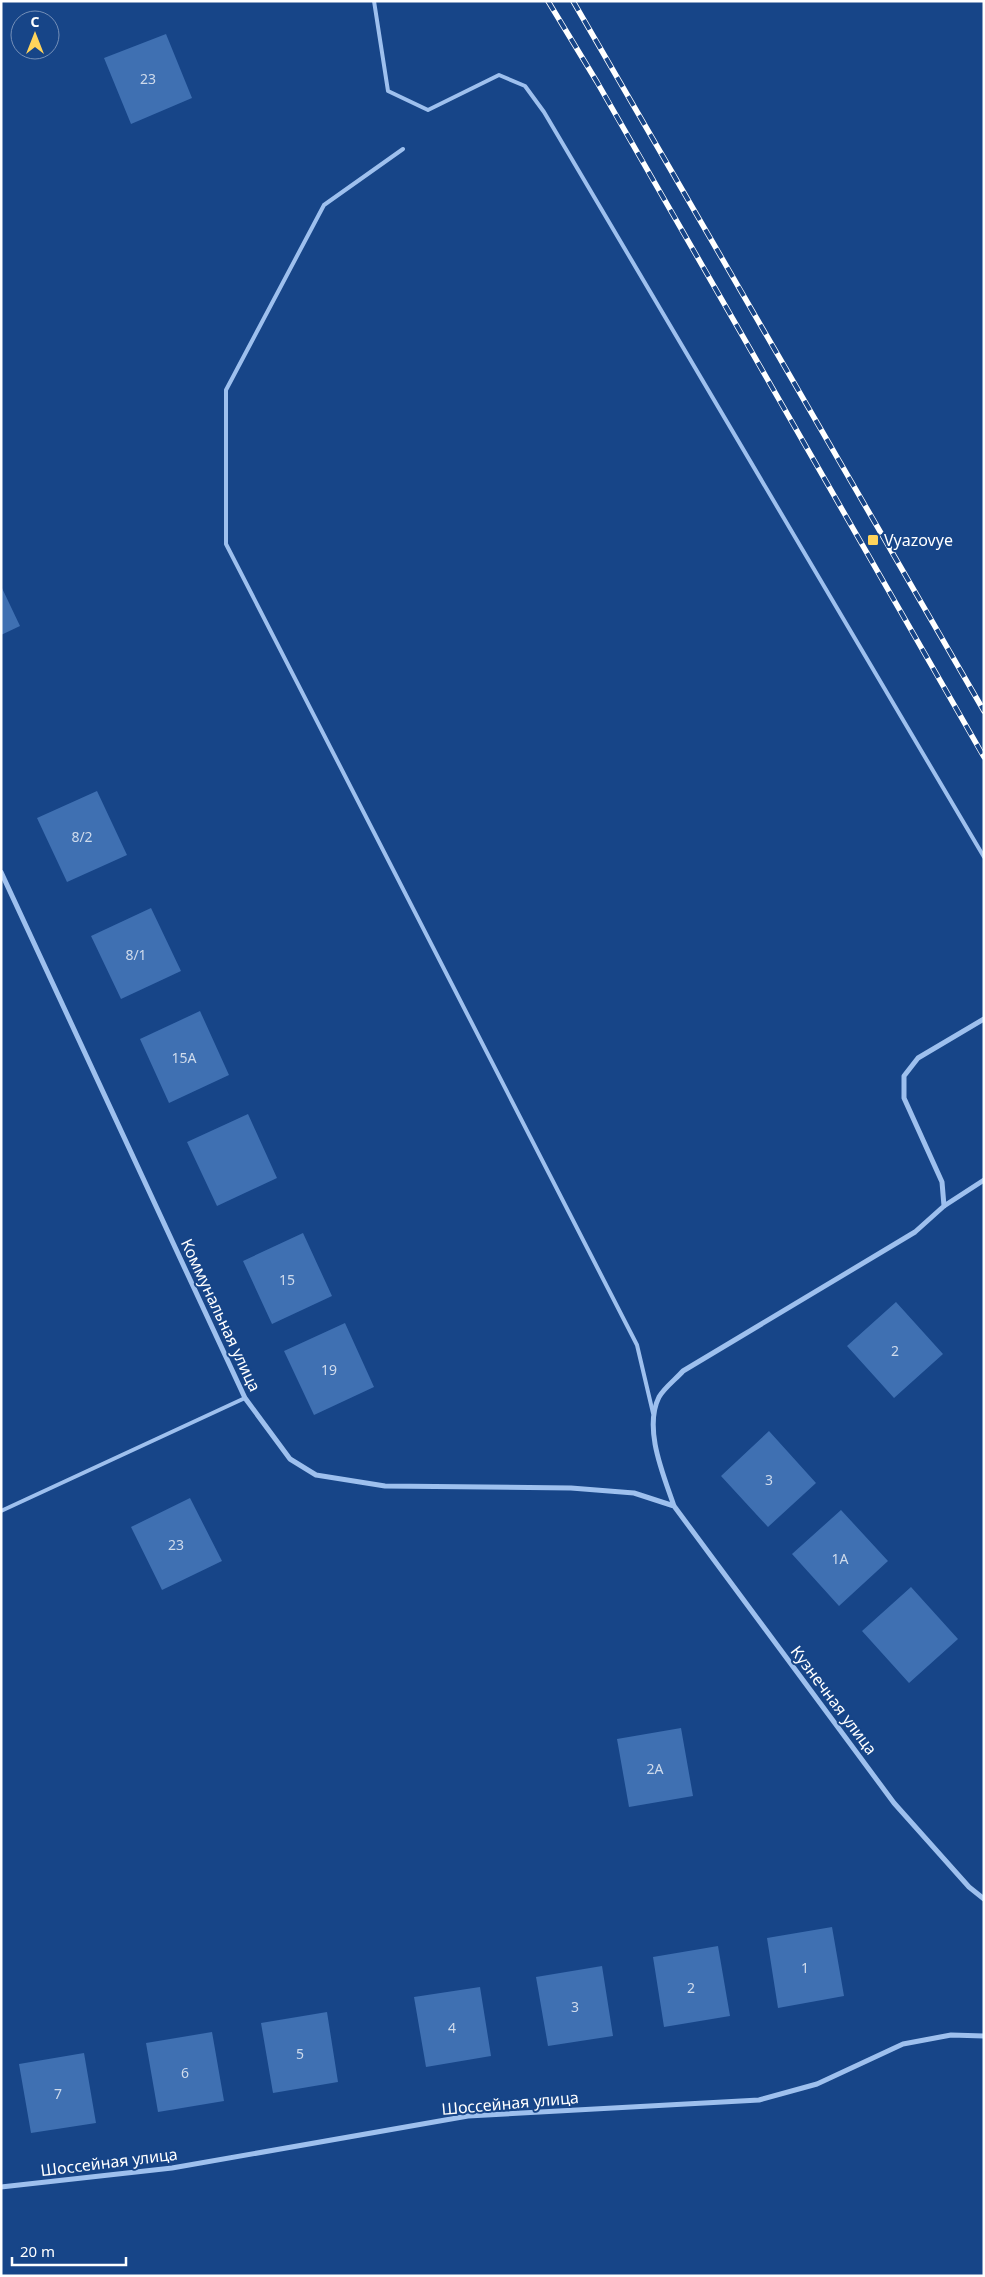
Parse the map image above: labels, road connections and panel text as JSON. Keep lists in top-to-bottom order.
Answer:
{
  "streets": {
    "street": ["Коммунальная улица", "Кузнечная улица", "Шоссейная улица"]
  },
  "crossings": [
    ["Коммунальная улица", "Кузнечная улица"]
  ],
  "places": {
    "transit": ["Vyazovye"]
  },
  "house_numbers": [
    "23",
    "8/2",
    "8/1",
    "15А",
    "15",
    "2",
    "19",
    "3",
    "23",
    "1А",
    "2А",
    "1",
    "2",
    "3",
    "4",
    "5",
    "6",
    "7"
  ],
  "scale_bar": "20 m",
  "north": "top"
}
